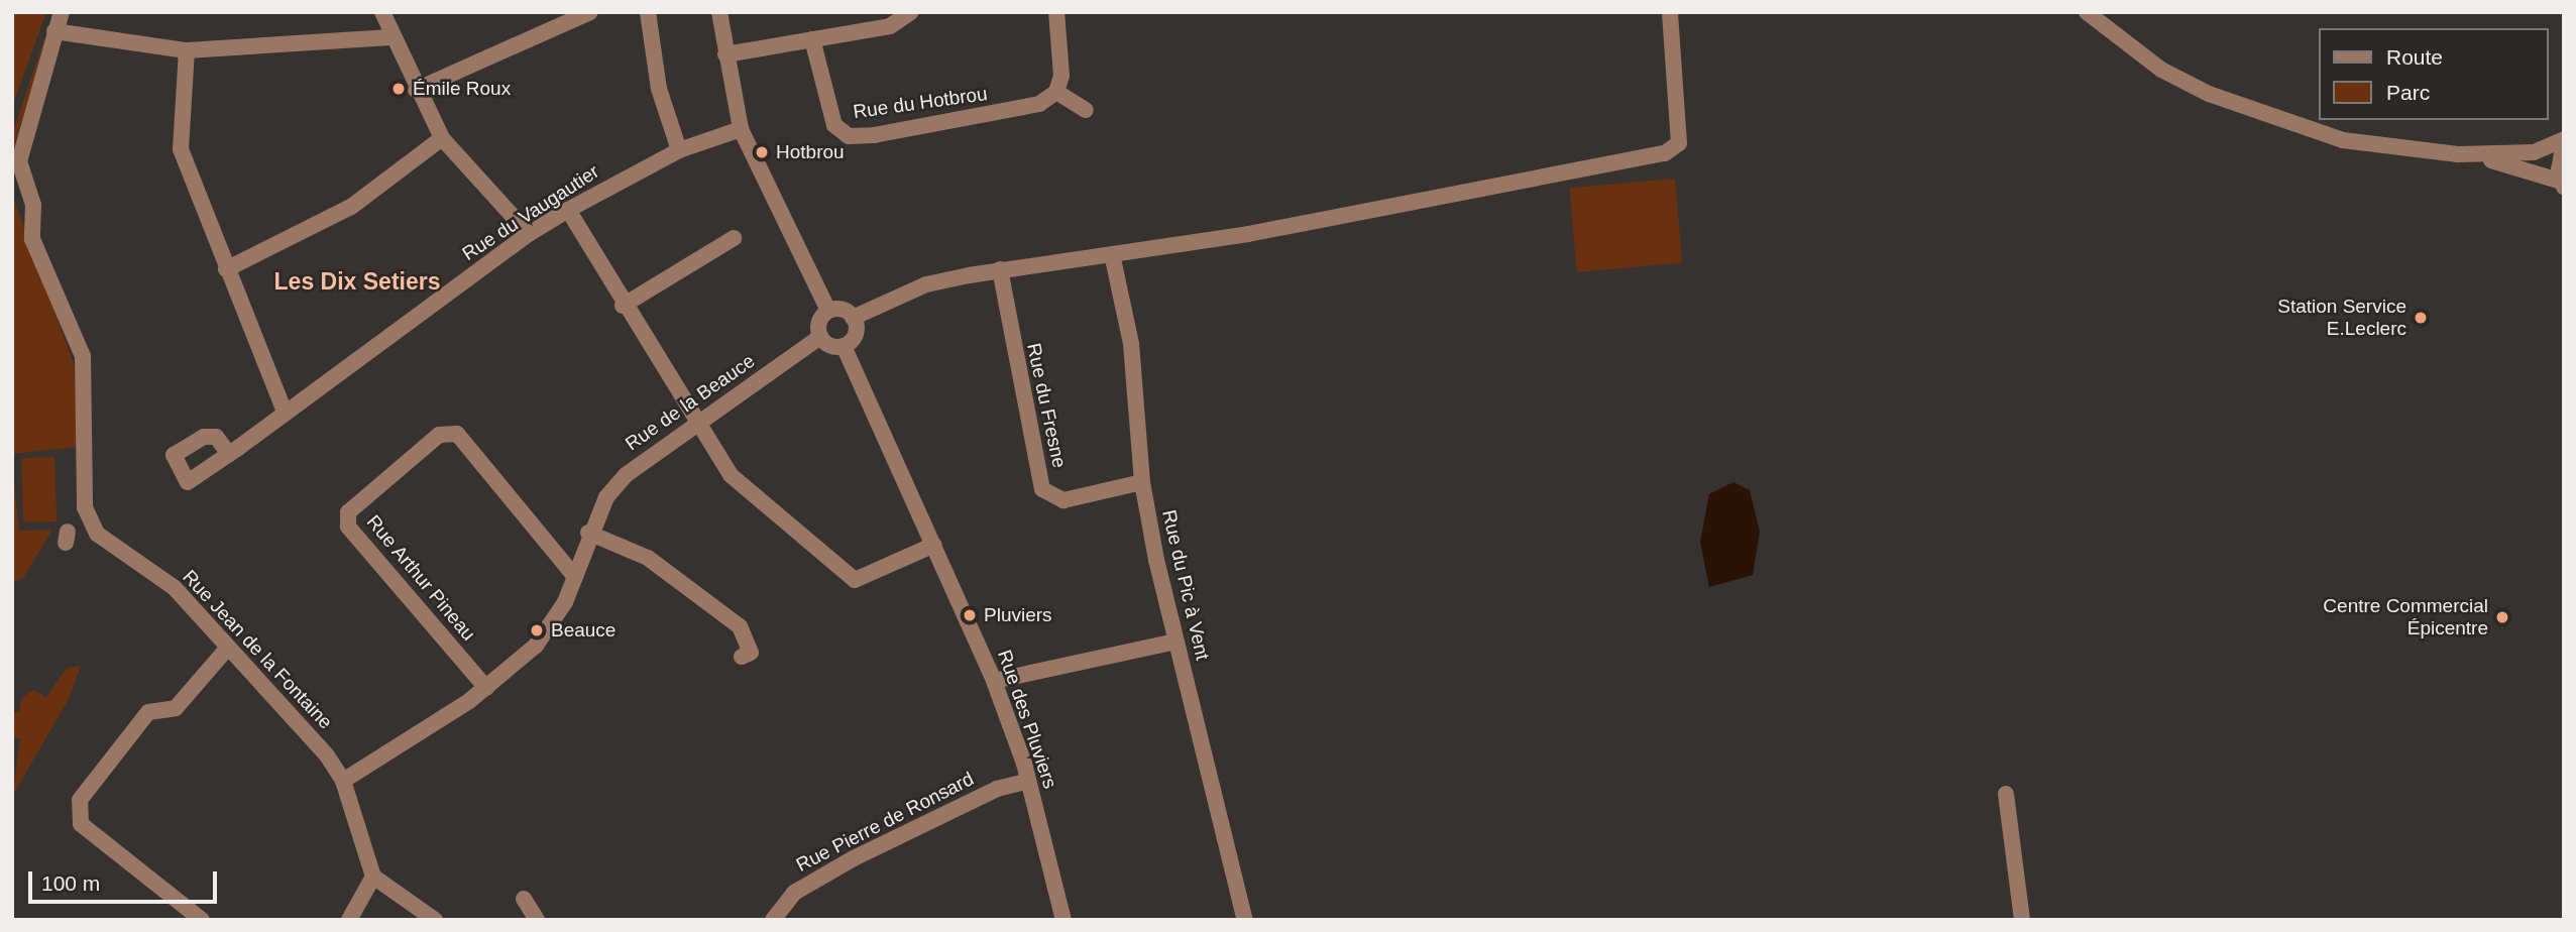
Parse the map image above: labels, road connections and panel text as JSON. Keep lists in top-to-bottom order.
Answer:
{
  "streets": {
    "street": [
      "Rue du Hotbrou",
      "Rue du Vaugautier",
      "Rue de la Beauce",
      "Rue du Fresne",
      "Rue Arthur Pineau",
      "Rue du Pic à Vent",
      "Rue Jean de la Fontaine",
      "Rue des Pluviers",
      "Rue Pierre de Ronsard"
    ]
  },
  "crossings": [
    ["Rue de la Beauce", "Rue Arthur Pineau"],
    ["Rue de la Beauce", "Rue Jean de la Fontaine"],
    ["Rue de la Beauce", "Rue des Pluviers"],
    ["Rue du Fresne", "Rue du Pic à Vent"],
    ["Rue des Pluviers", "Rue Pierre de Ronsard"]
  ],
  "districts": ["Les Dix Setiers"],
  "places": [
    "Émile Roux",
    "Hotbrou",
    "Station Service E.Leclerc",
    "Pluviers",
    "Centre Commercial Épicentre",
    "Beauce"
  ],
  "legend": ["Route", "Parc"],
  "scale_bar": "100 m"
}
